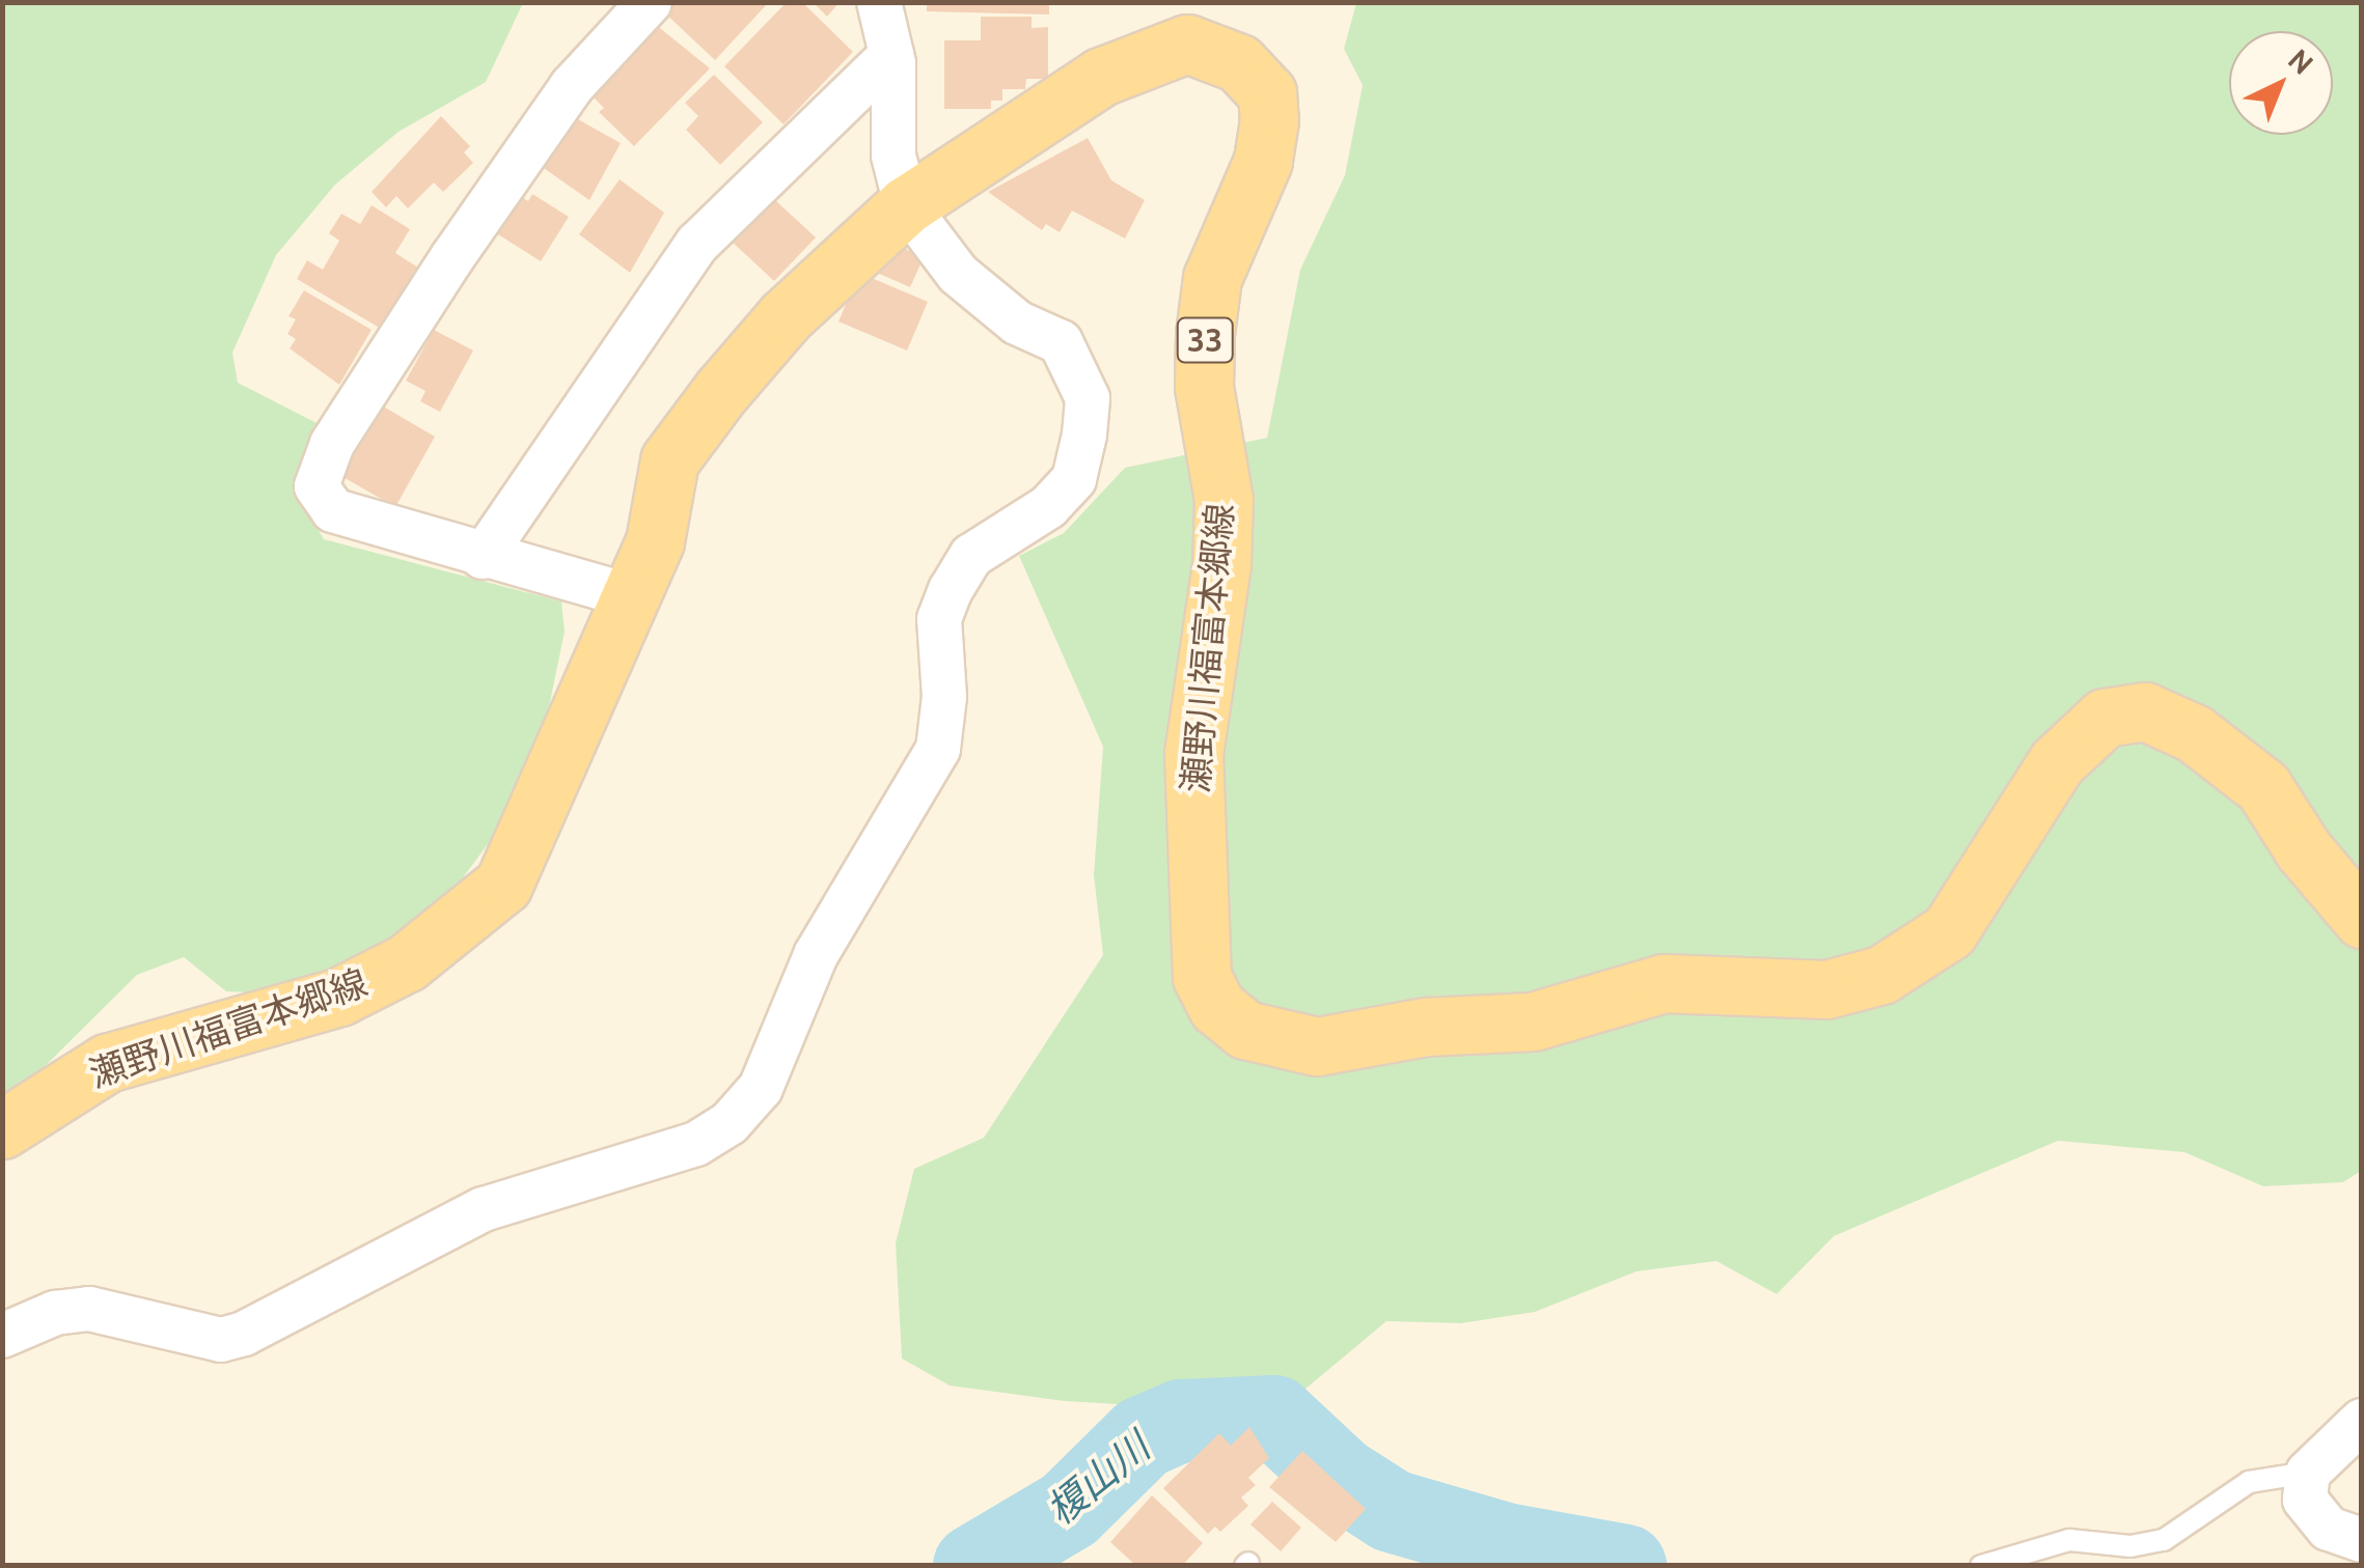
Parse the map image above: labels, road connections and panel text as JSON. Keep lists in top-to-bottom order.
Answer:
{
  "streets": {
    "main road": ["33", "瀬野川福富本郷線"]
  },
  "water": ["榎山川"],
  "north": "top right"
}
